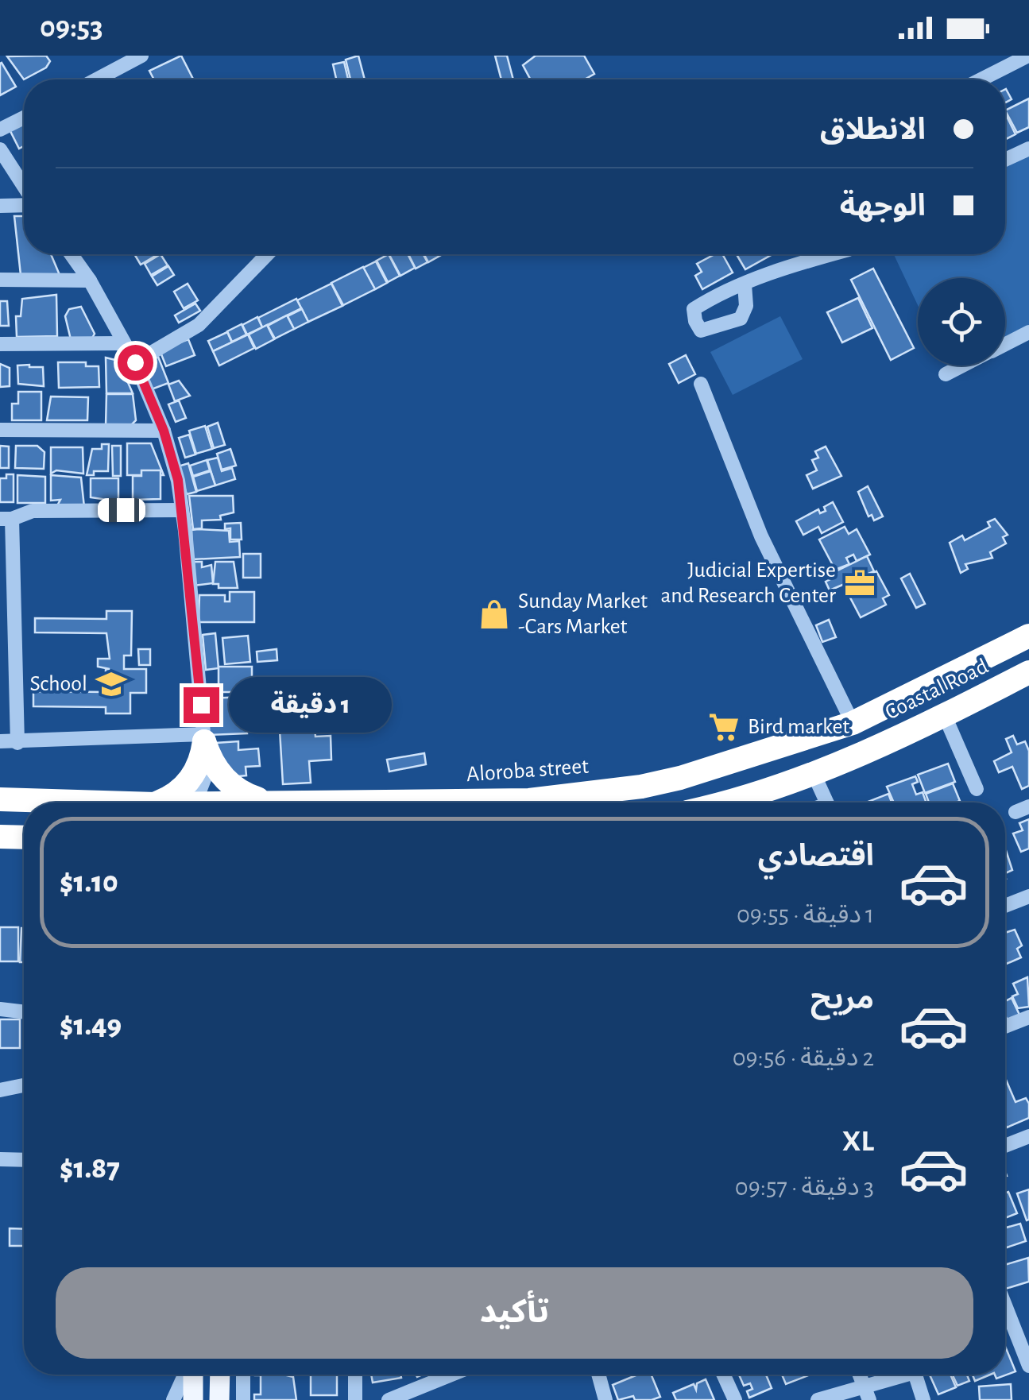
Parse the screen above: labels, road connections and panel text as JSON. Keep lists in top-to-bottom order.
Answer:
{
  "streets": {
    "highway": ["Coastal Road", "Aloroba street"]
  },
  "places": {
    "office": ["Judicial Expertise and Research Center"],
    "shop": ["Sunday Market -Cars Market"],
    "school or university": ["School"],
    "supermarket": ["Bird market"]
  },
  "page": {
    "status": "09:53",
    "banner": ["الانطلاق", "الوجهة"],
    "bubble": "1 دقيقة",
    "list": [
      {
        "name": "اقتصادي",
        "note": "1 دقيقة · 09:55",
        "value": "$1.10"
      },
      {
        "name": "مريح",
        "note": "2 دقيقة · 09:56",
        "value": "$1.49"
      },
      {
        "name": "XL",
        "note": "3 دقيقة · 09:57",
        "value": "$1.87"
      }
    ],
    "buttons": "تأكيد"
  }
}
